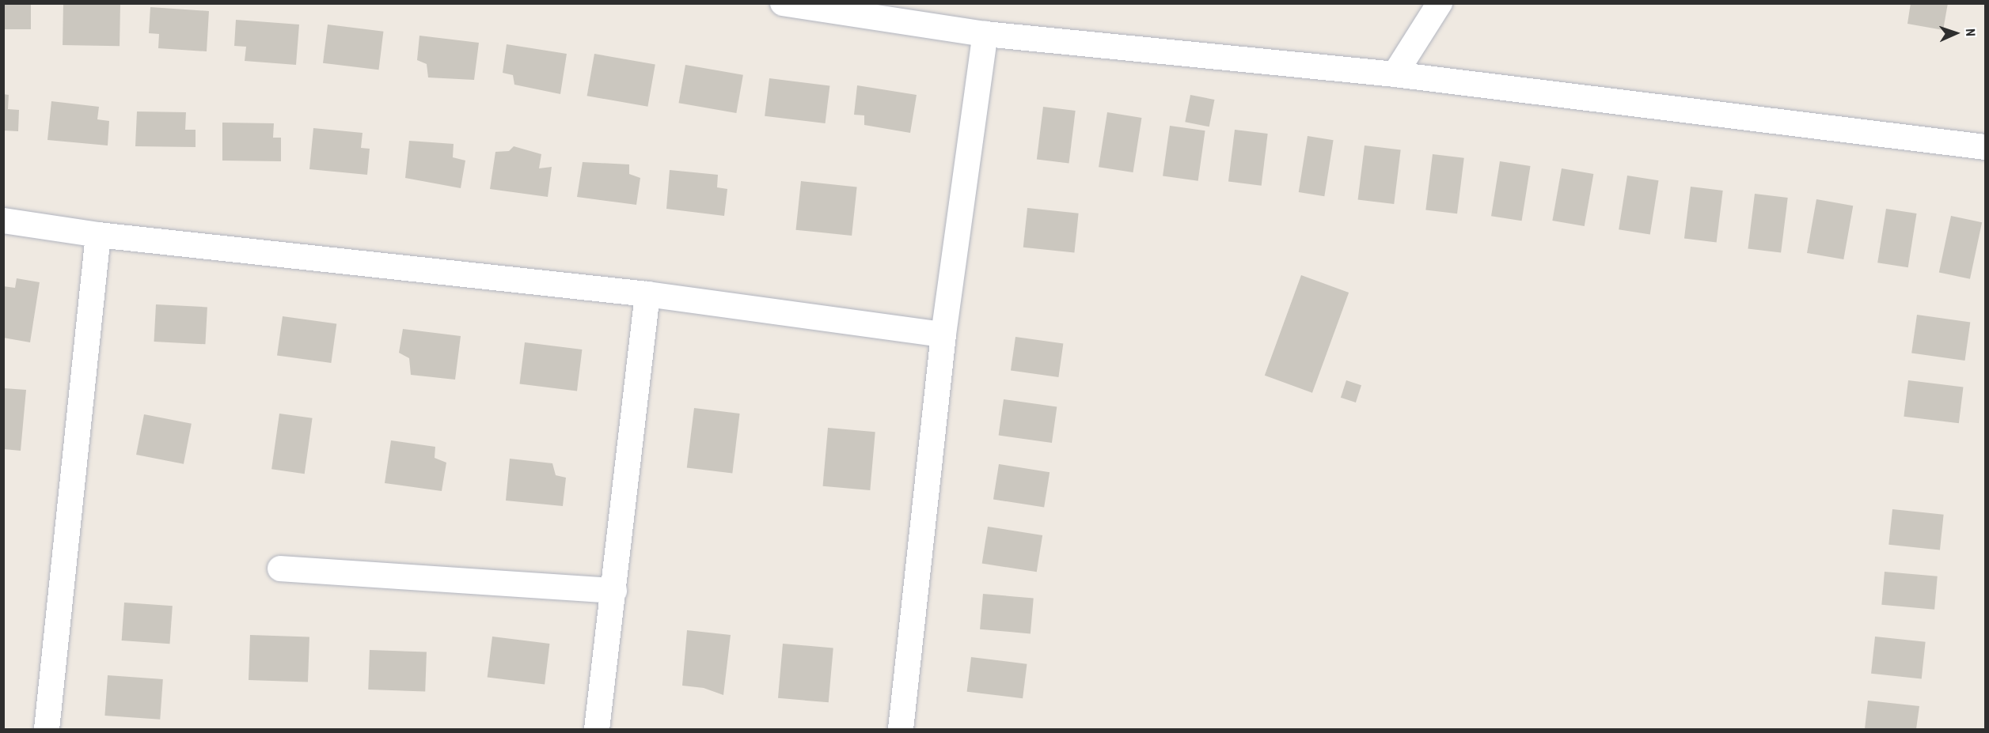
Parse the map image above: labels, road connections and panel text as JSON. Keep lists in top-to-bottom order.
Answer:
{
  "north": "right"
}
